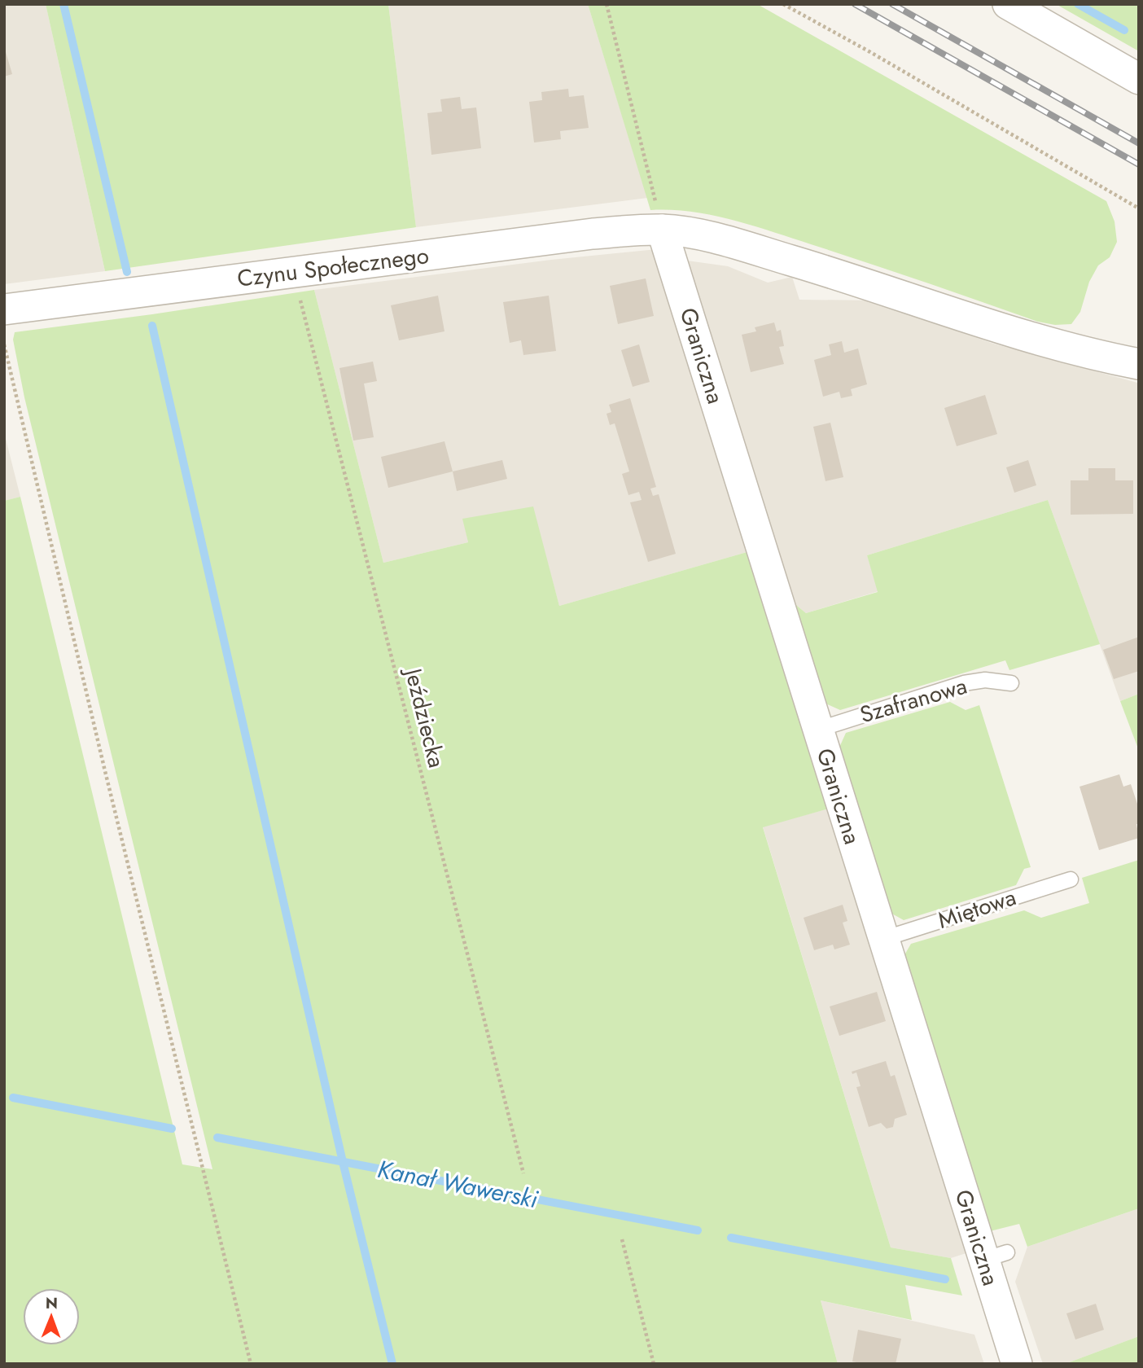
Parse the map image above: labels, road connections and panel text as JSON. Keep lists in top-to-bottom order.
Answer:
{
  "streets": {
    "street": ["Czynu Społecznego", "Graniczna"],
    "lane": ["Szafranowa", "Miętowa"],
    "path": ["Jeździecka"]
  },
  "crossings": [
    ["Czynu Społecznego", "Graniczna"],
    ["Czynu Społecznego", "Jeździecka"],
    ["Graniczna", "Szafranowa"],
    ["Graniczna", "Miętowa"]
  ],
  "water": ["Kanał Wawerski"],
  "north": "top"
}
